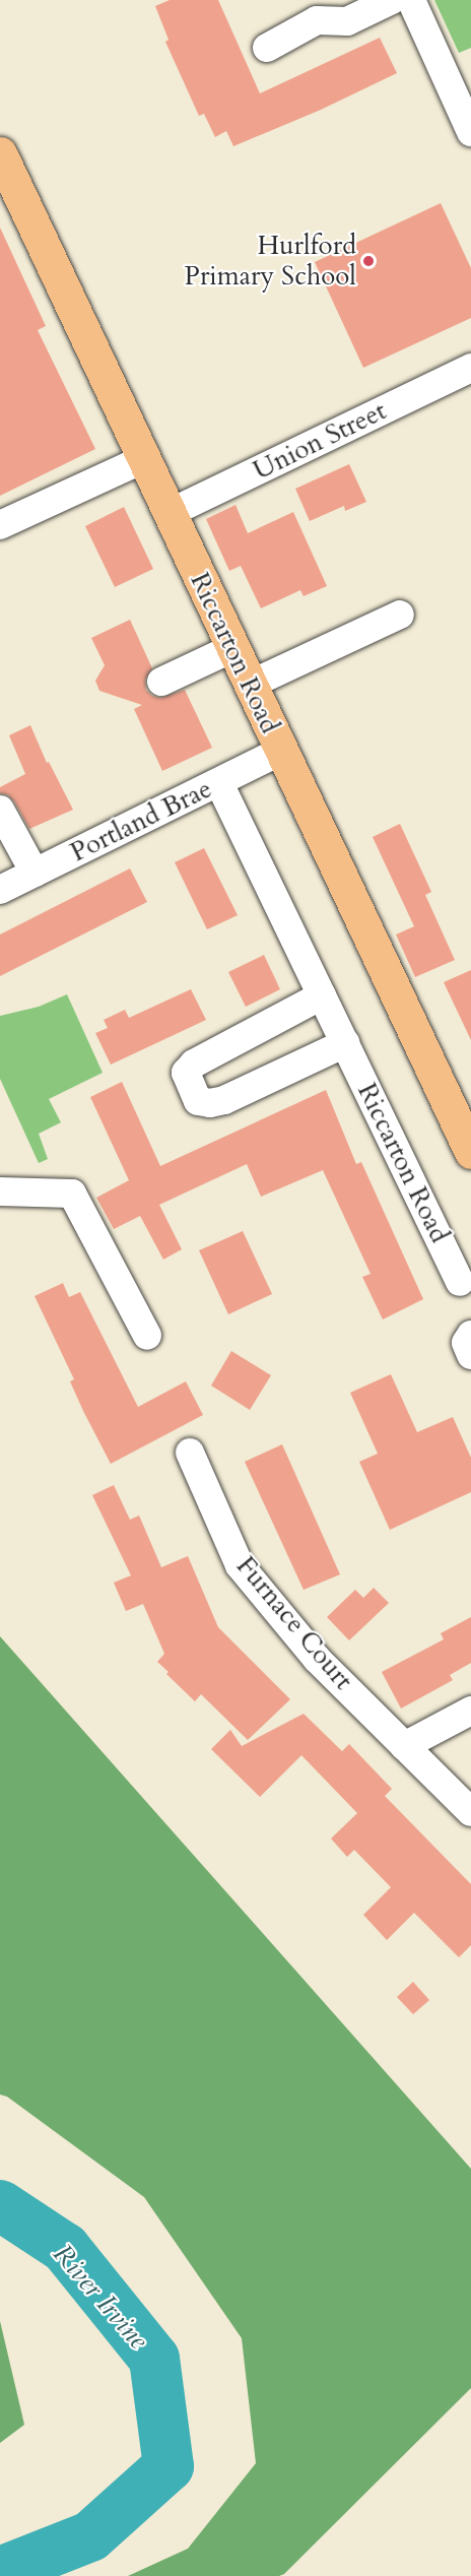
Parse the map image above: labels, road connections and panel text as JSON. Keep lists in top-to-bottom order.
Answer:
{
  "streets": {
    "main road": ["Riccarton Road"],
    "street": ["Union Street", "Portland Brae", "Furnace Court"]
  },
  "crossings": [
    ["Union Street", "Riccarton Road"],
    ["Riccarton Road", "Portland Brae"]
  ],
  "water": ["River Irvine"],
  "places": ["Hurlford Primary School"]
}
